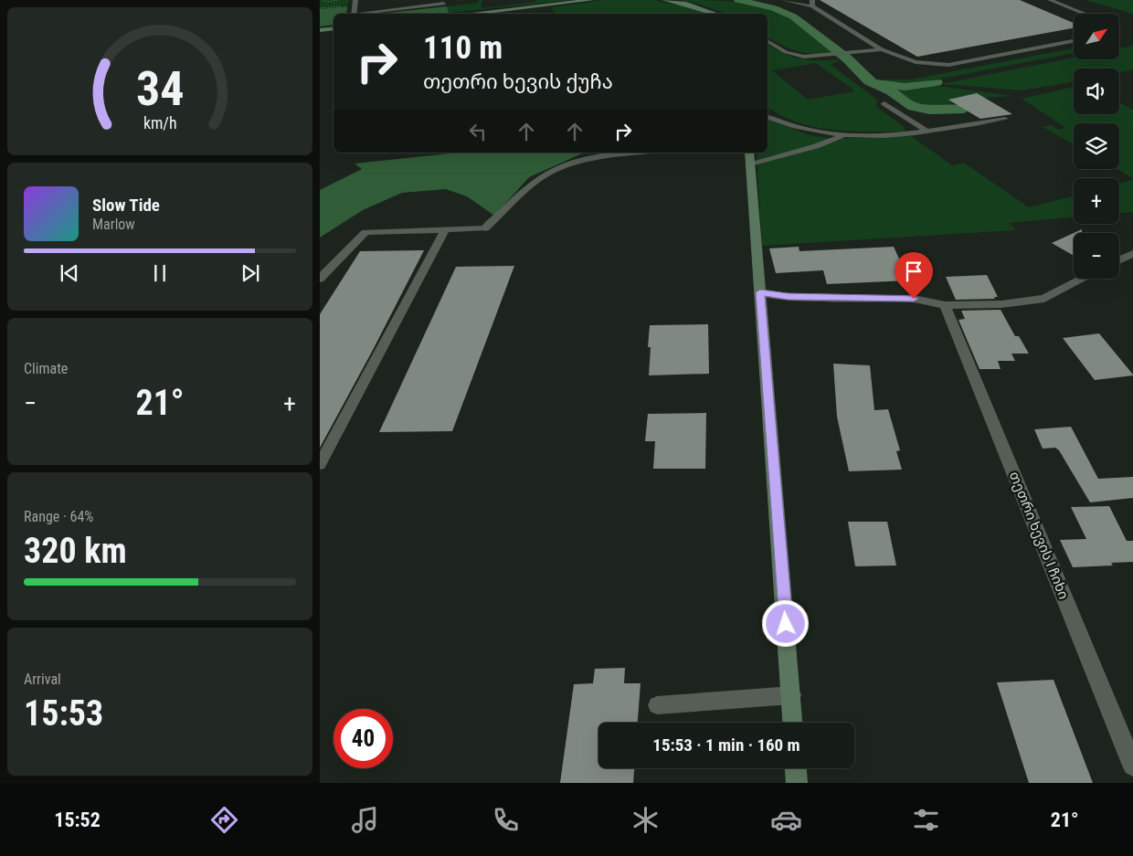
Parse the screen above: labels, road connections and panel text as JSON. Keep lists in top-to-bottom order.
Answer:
{
  "streets": {
    "street": ["თეთრი ხევის I ჩიხი"]
  },
  "north": "top right",
  "page": {
    "map_buttons": ["+", "−"],
    "turn": ["110 m", "თეთრი ხევის ქუჩა"],
    "song": ["Slow Tide", "Marlow"],
    "tile": [
      "Climate",
      ["Range · 64%", "320 km"],
      ["Arrival", "15:53"]
    ],
    "heat": ["−", "21°", "+"],
    "limit": "40",
    "trip": "15:53 · 1 min · 160 m",
    "tabs": ["15:52", "21°"],
    "gauge": ["34", "km/h"]
  }
}
